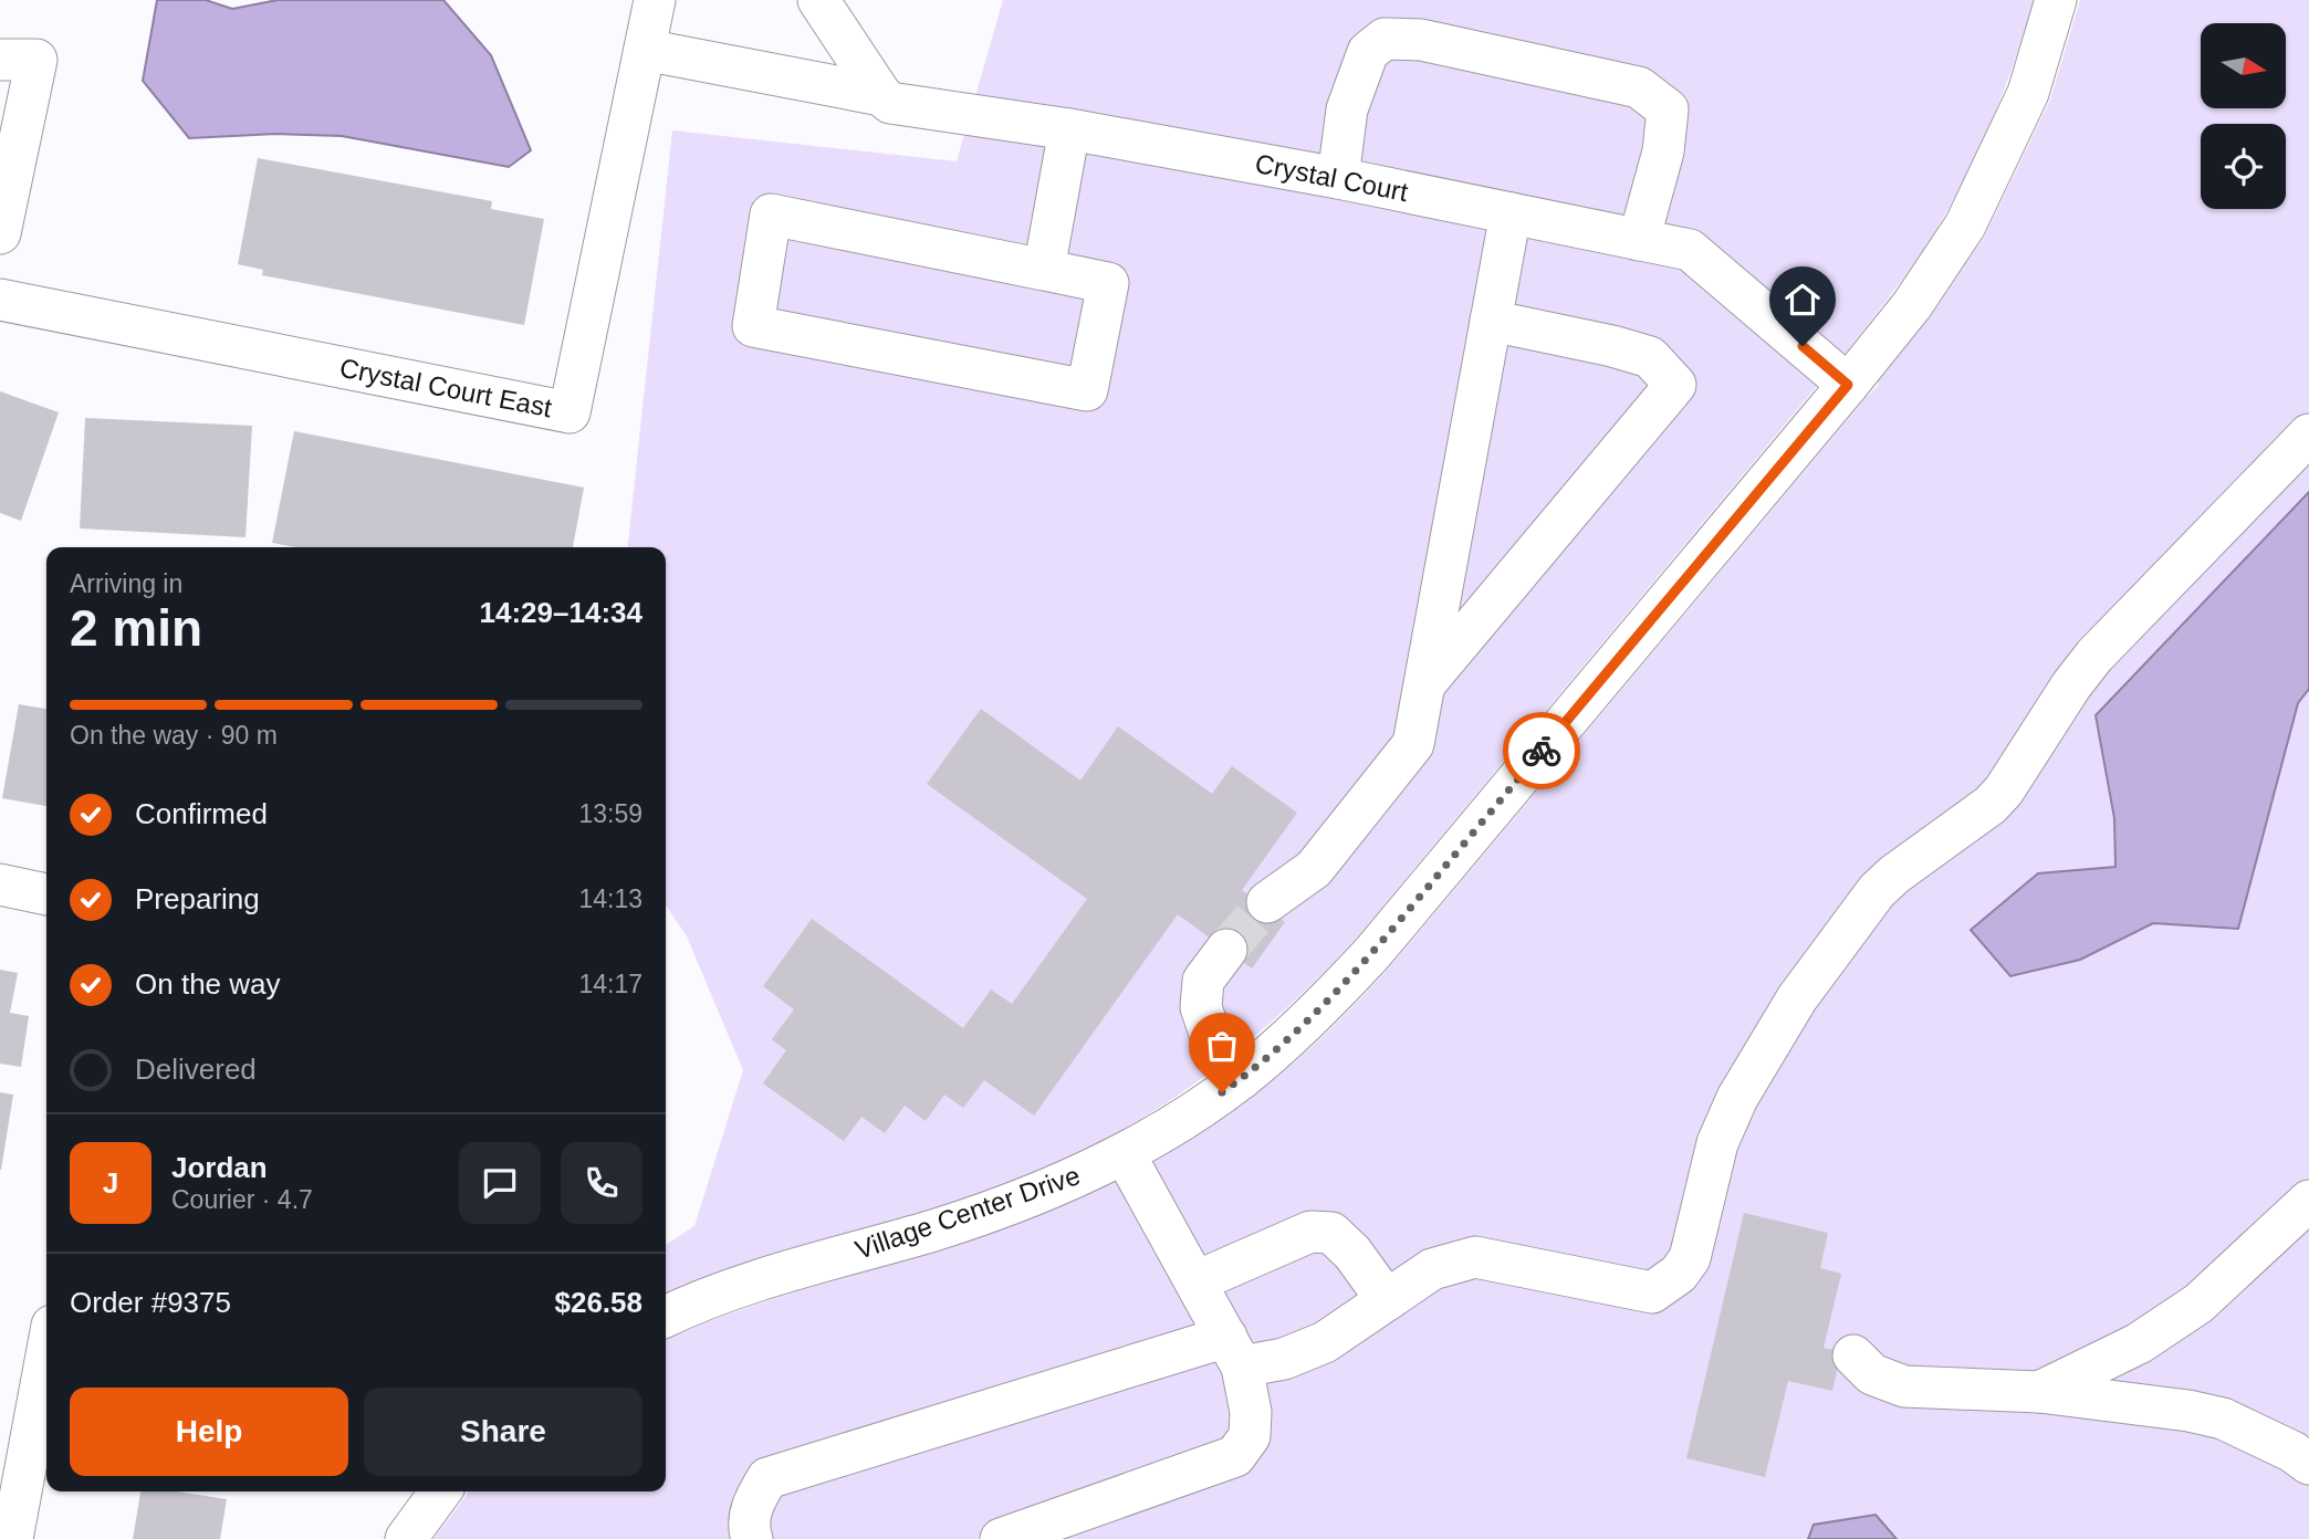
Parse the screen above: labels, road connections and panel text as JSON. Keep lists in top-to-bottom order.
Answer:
{
  "streets": {
    "street": ["Crystal Court", "Crystal Court East", "Village Center Drive"]
  },
  "crossings": [
    ["Crystal Court", "Crystal Court East"],
    ["Crystal Court", "Village Center Drive"]
  ],
  "north": "right",
  "page": {
    "heading": ["2 min", "Arriving in", "14:29–14:34"],
    "panel": [
      "Jordan",
      "Courier · 4.7",
      "Order #9375",
      "$26.58"
    ],
    "bar": "On the way · 90 m",
    "list": [
      ["Confirmed", "13:59"],
      ["Preparing", "14:13"],
      ["On the way", "14:17"],
      "Delivered"
    ],
    "round": "J",
    "buttons": ["Help", "Share"]
  }
}
